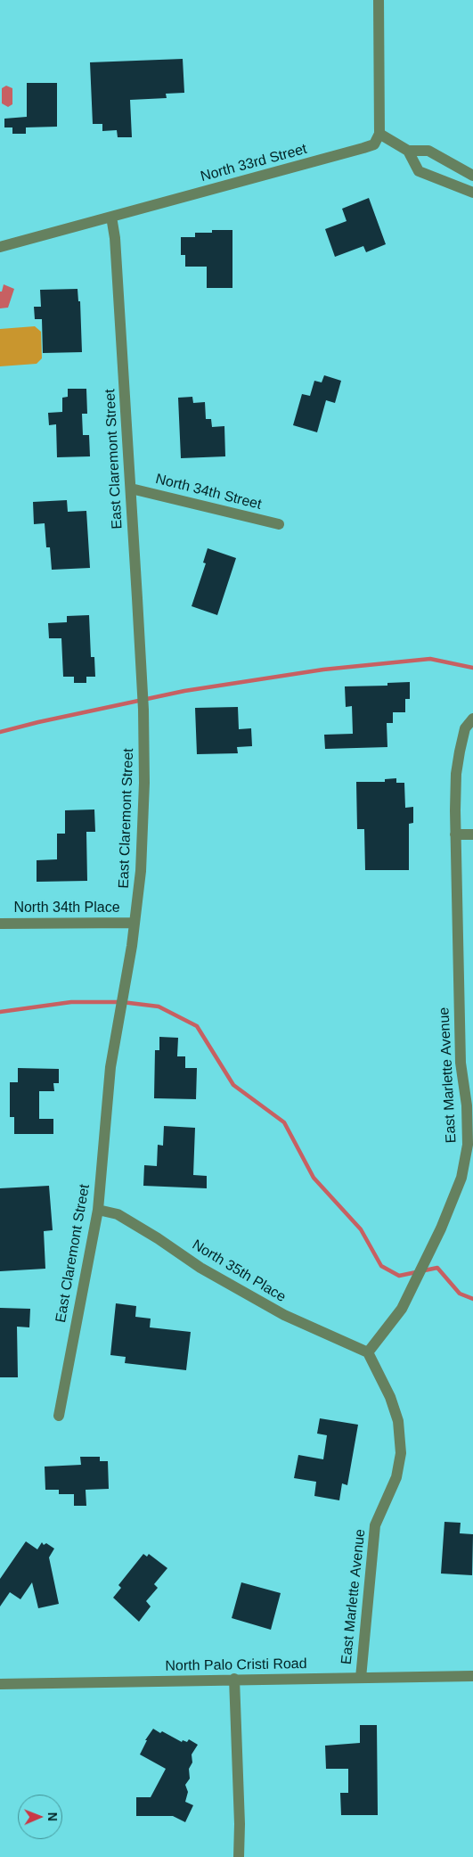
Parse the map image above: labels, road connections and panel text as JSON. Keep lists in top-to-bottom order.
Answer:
{
  "streets": {
    "street": [
      "North 33rd Street",
      "East Claremont Street",
      "North 34th Street",
      "North 34th Place",
      "East Marlette Avenue",
      "North 35th Place",
      "North Palo Cristi Road"
    ]
  },
  "crossings": [
    ["North 33rd Street", "East Claremont Street"],
    ["East Claremont Street", "North 34th Street"],
    ["East Claremont Street", "North 34th Place"],
    ["East Claremont Street", "North 35th Place"],
    ["East Marlette Avenue", "North 35th Place"],
    ["East Marlette Avenue", "North Palo Cristi Road"]
  ],
  "north": "right"
}
